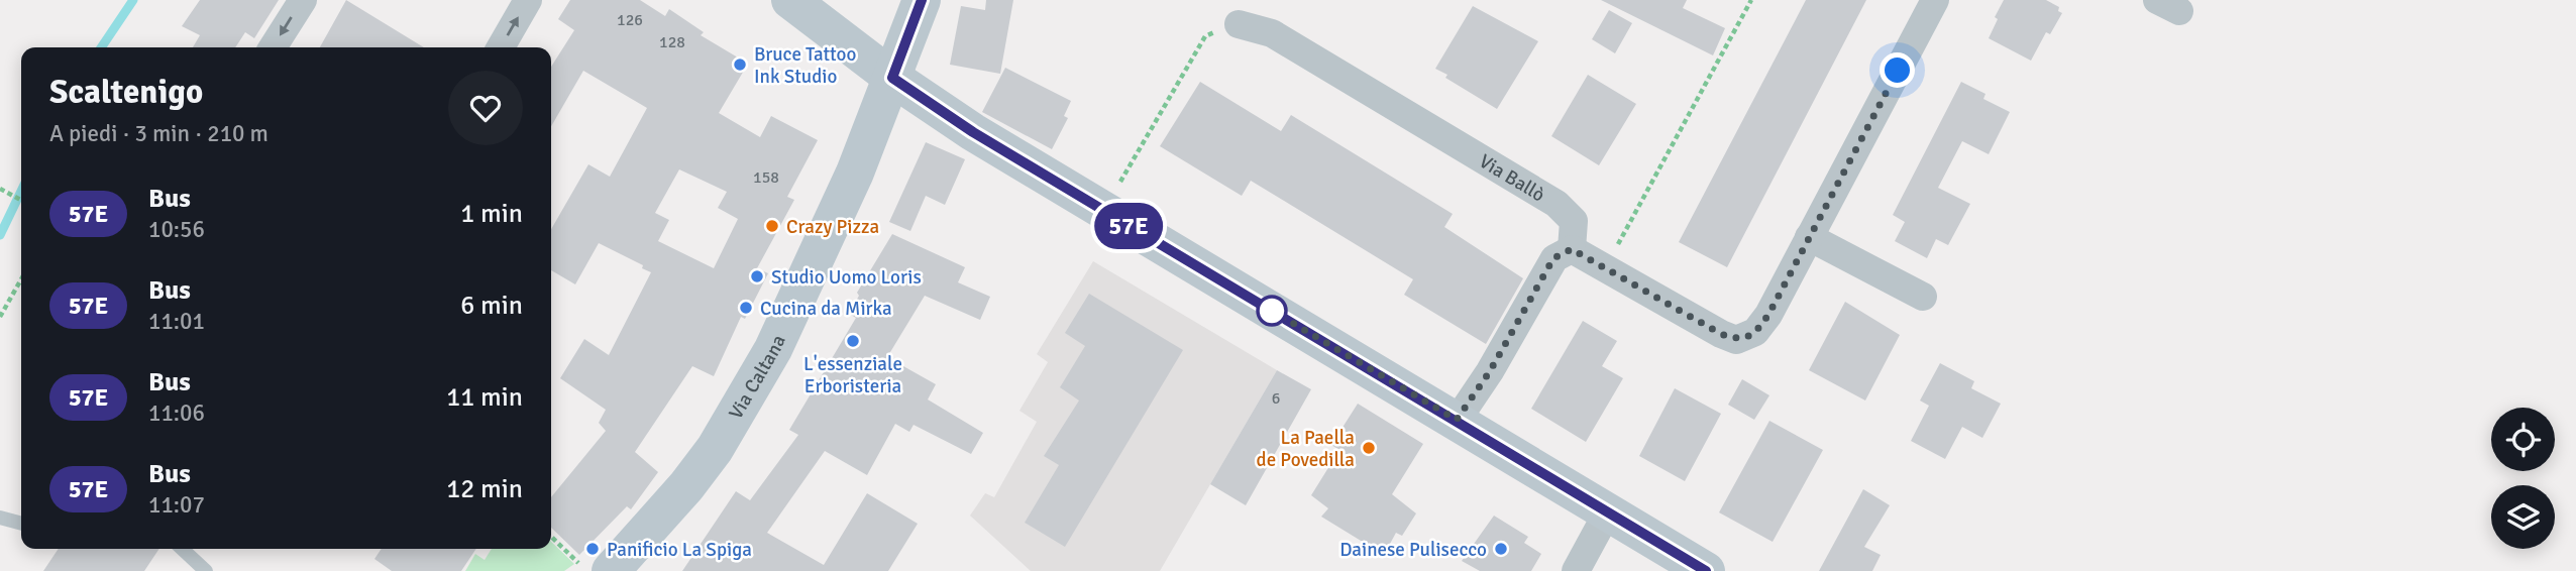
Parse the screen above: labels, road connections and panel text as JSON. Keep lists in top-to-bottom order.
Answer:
{
  "streets": {
    "main road": ["Via Caltana"],
    "street": ["Via Ballò"]
  },
  "places": [
    "Bruce Tattoo Ink Studio",
    "Crazy Pizza",
    "Studio Uomo Loris",
    "Cucina da Mirka",
    "L'essenziale Erboristeria",
    "La Paella de Povedilla",
    "Panificio La Spiga",
    "Dainese Pulisecco"
  ],
  "lines": ["bus line 57E"],
  "house_numbers": [
    "126",
    "128",
    "158",
    "6"
  ],
  "page": {
    "on_map": "57E",
    "heading": ["Scaltenigo", "A piedi · 3 min · 210 m"],
    "list": [
      {
        "mark": "57E",
        "name": "Bus",
        "note": "10:56",
        "value": "1 min"
      },
      {
        "mark": "57E",
        "name": "Bus",
        "note": "11:01",
        "value": "6 min"
      },
      {
        "mark": "57E",
        "name": "Bus",
        "note": "11:06",
        "value": "11 min"
      },
      {
        "mark": "57E",
        "name": "Bus",
        "note": "11:07",
        "value": "12 min"
      }
    ]
  }
}
